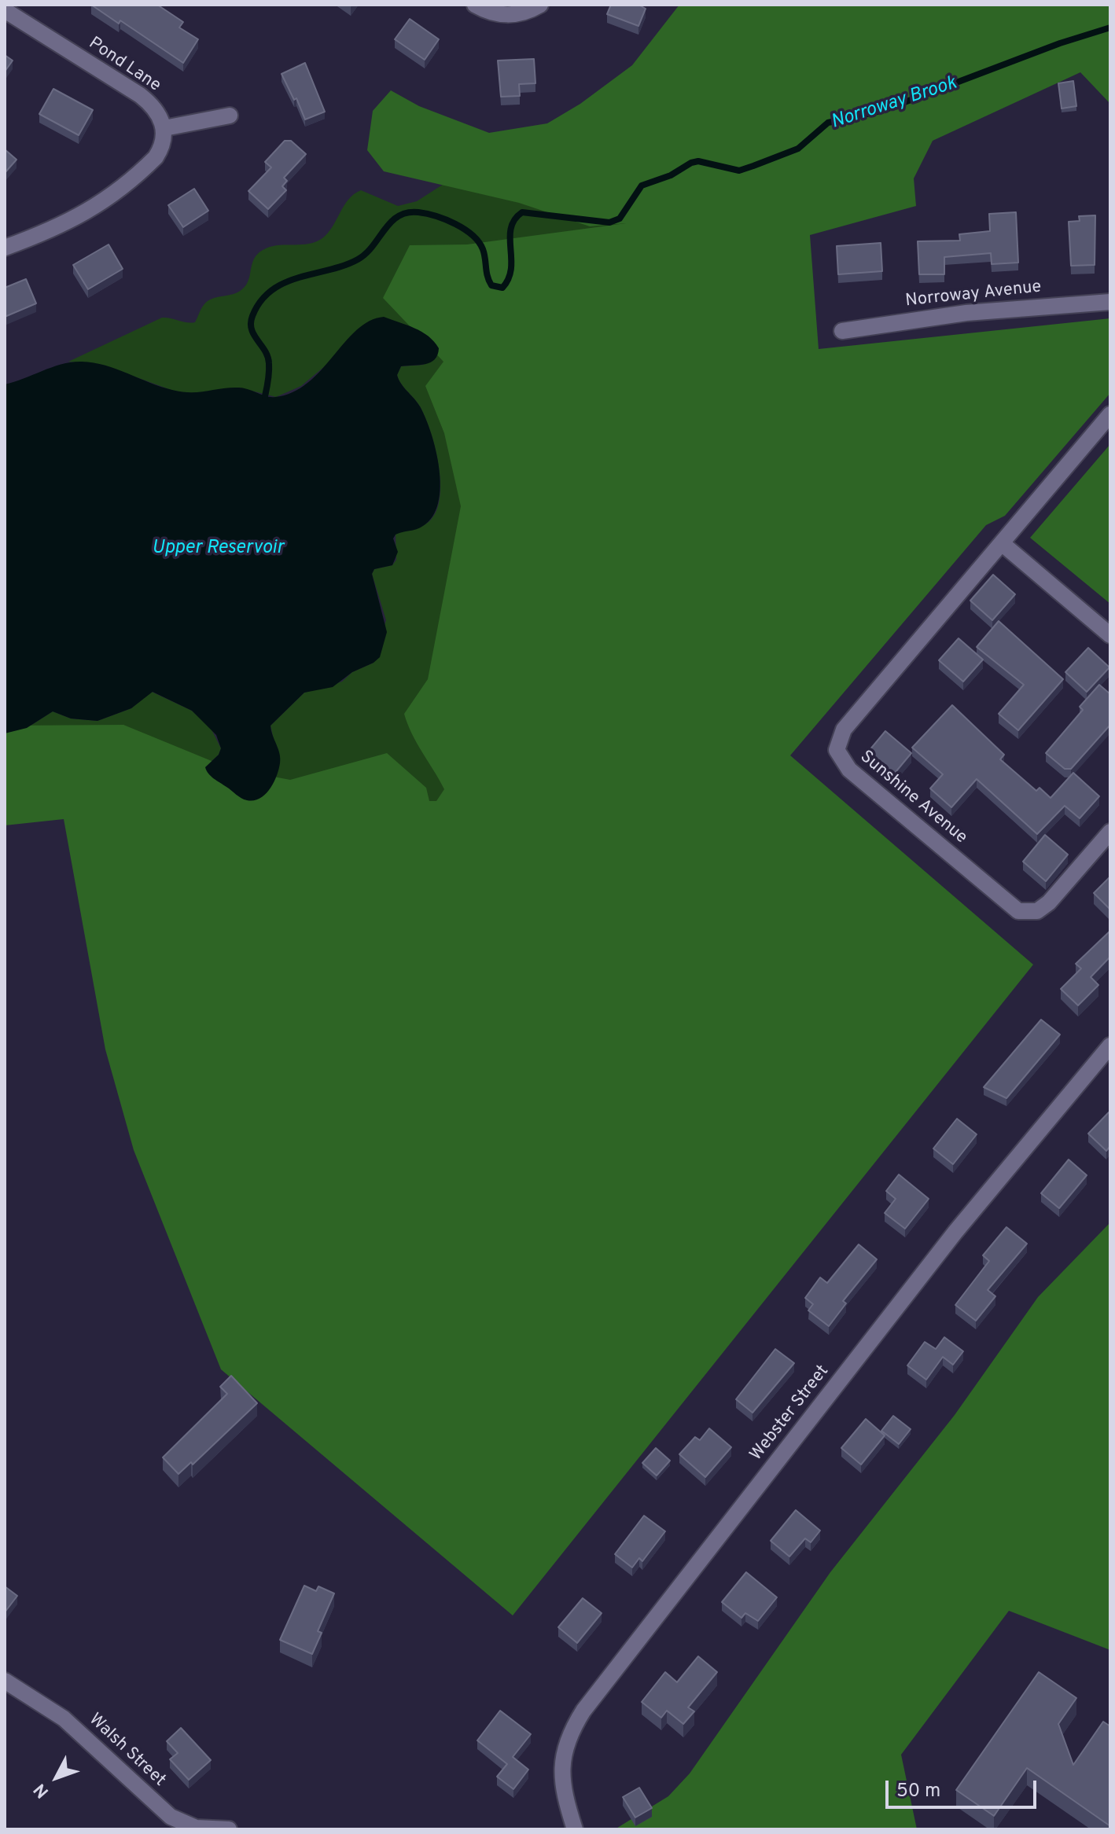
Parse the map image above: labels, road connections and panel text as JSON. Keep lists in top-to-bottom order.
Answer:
{
  "streets": {
    "street": [
      "Pond Lane",
      "Norroway Avenue",
      "Sunshine Avenue",
      "Webster Street",
      "Walsh Street"
    ]
  },
  "water": ["Norroway Brook", "Upper Reservoir"],
  "scale_bar": "50 m",
  "north": "bottom left"
}
